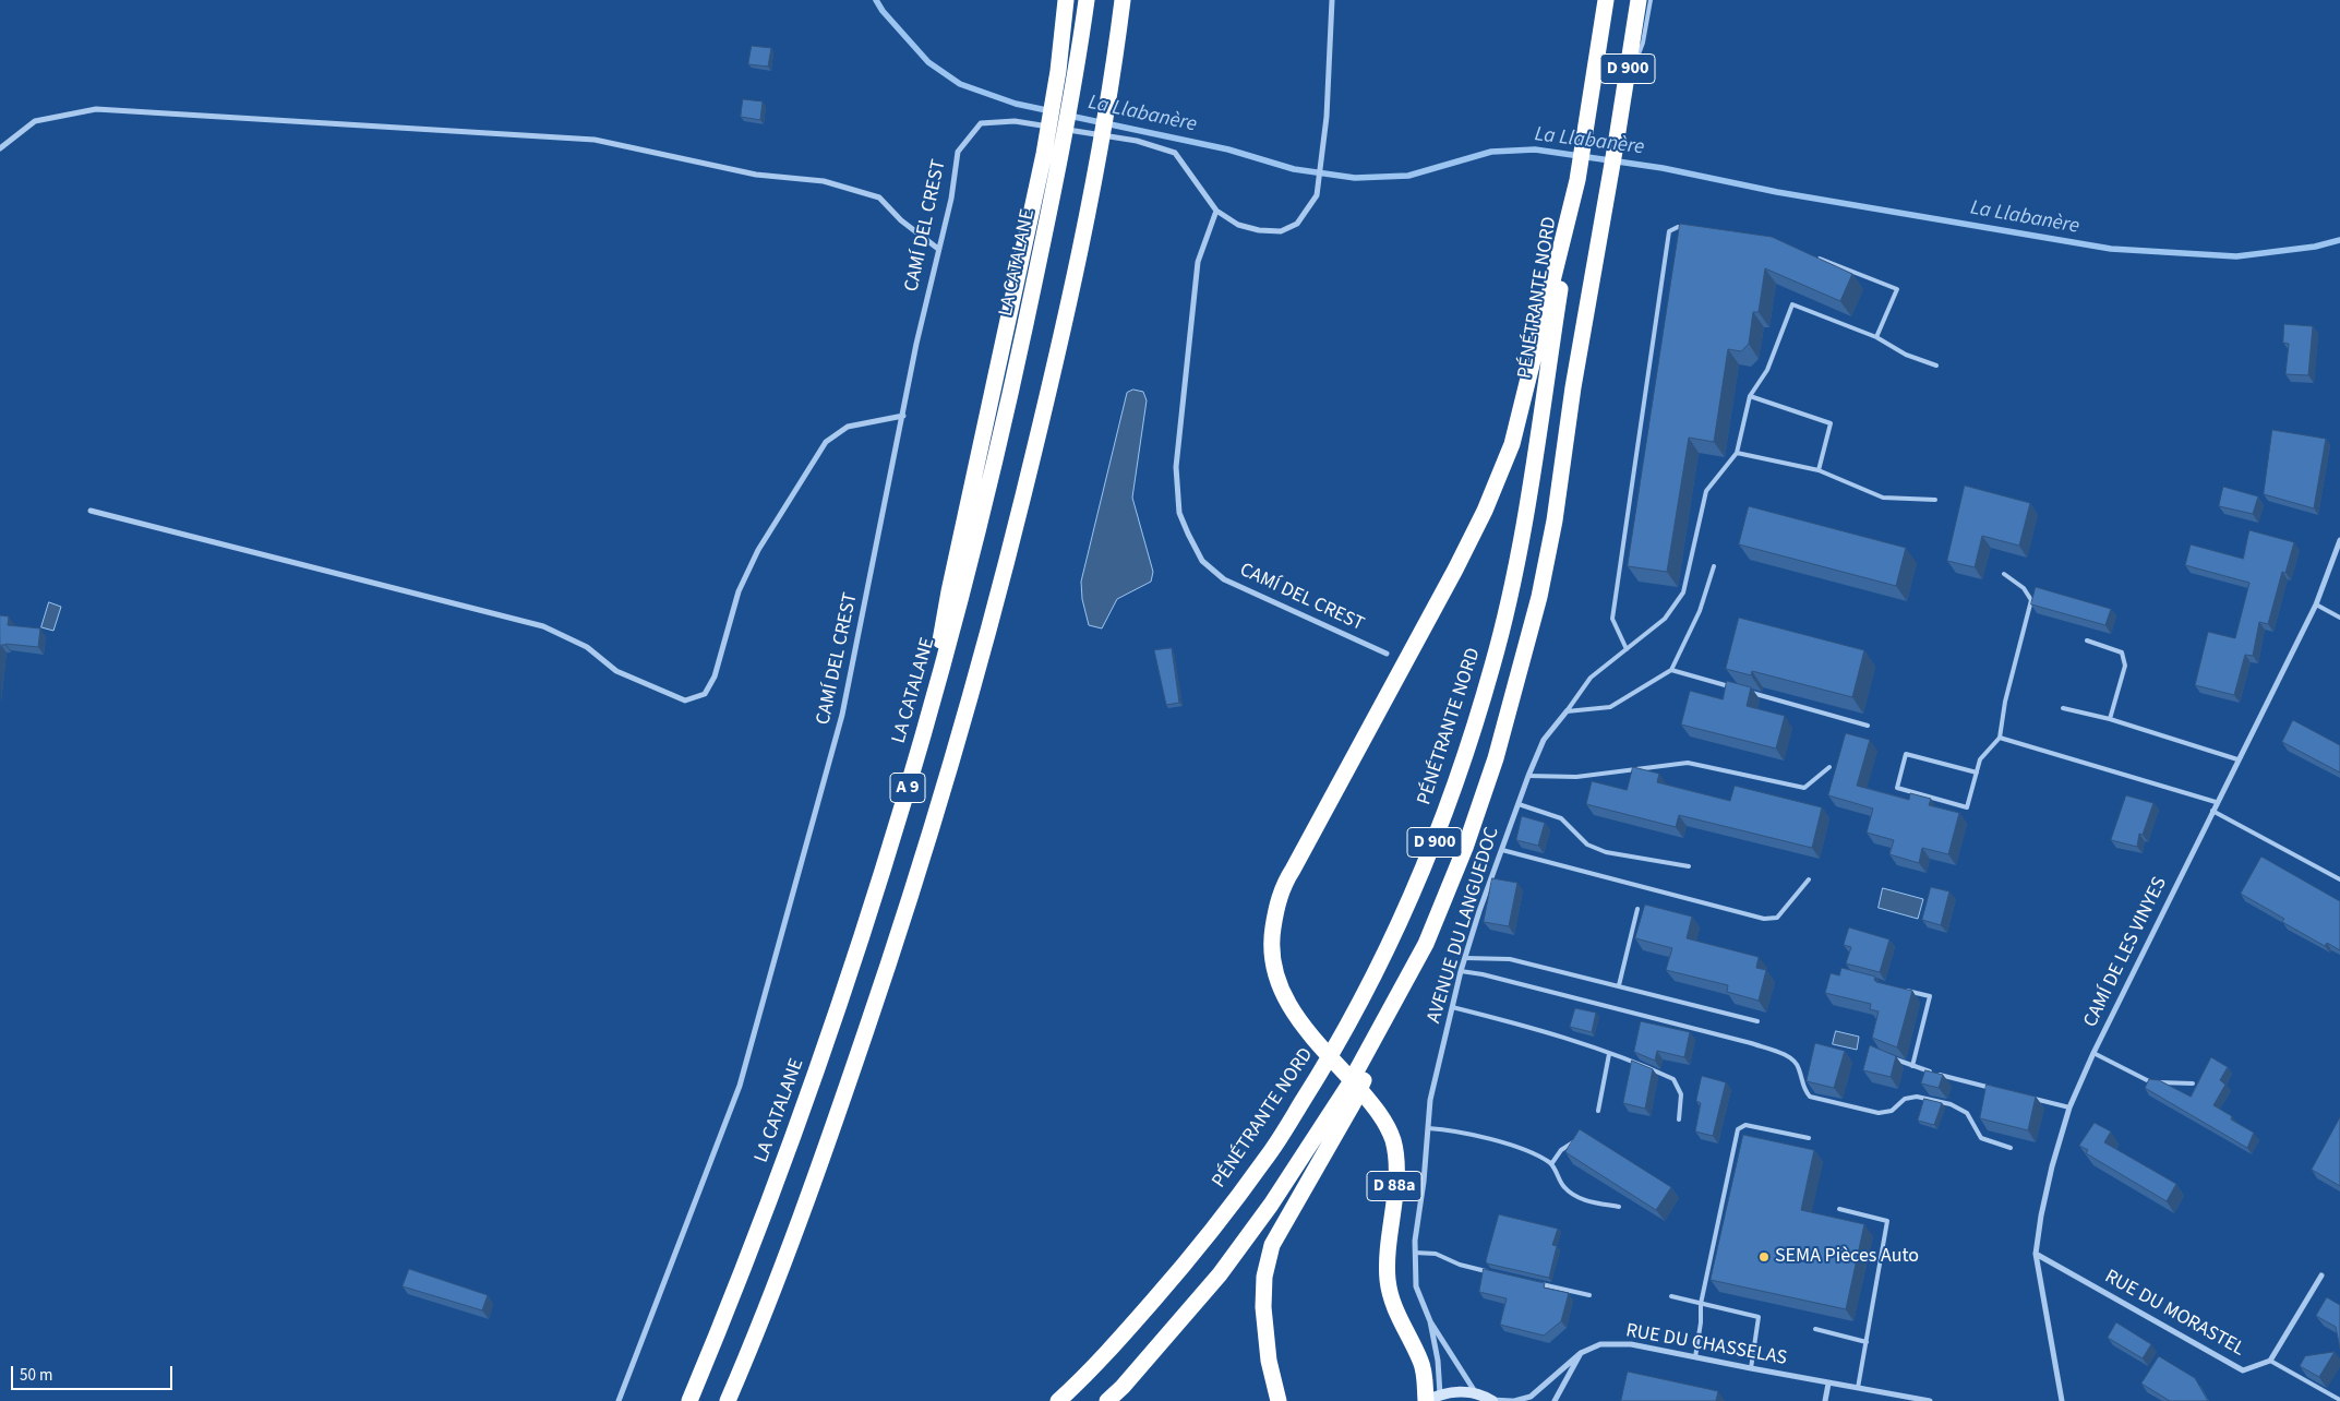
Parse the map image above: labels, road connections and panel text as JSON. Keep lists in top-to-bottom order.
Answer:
{
  "streets": {
    "highway": [
      "D 900",
      "LA CATALANE",
      "PÉNÉTRANTE NORD",
      "A 9",
      "D 88a"
    ],
    "street": [
      "CAMÍ DEL CREST",
      "AVENUE DU LANGUEDOC",
      "CAMÍ DE LES VINYES",
      "RUE DU MORASTEL",
      "RUE DU CHASSELAS"
    ]
  },
  "crossings": [
    ["D 900", "PÉNÉTRANTE NORD"],
    ["D 900", "D 88a"],
    ["PÉNÉTRANTE NORD", "D 88a"],
    ["AVENUE DU LANGUEDOC", "D 88a"],
    ["CAMÍ DE LES VINYES", "RUE DU MORASTEL"]
  ],
  "water": ["La Llabanère"],
  "places": ["SEMA Pièces Auto"],
  "scale_bar": "50 m"
}
